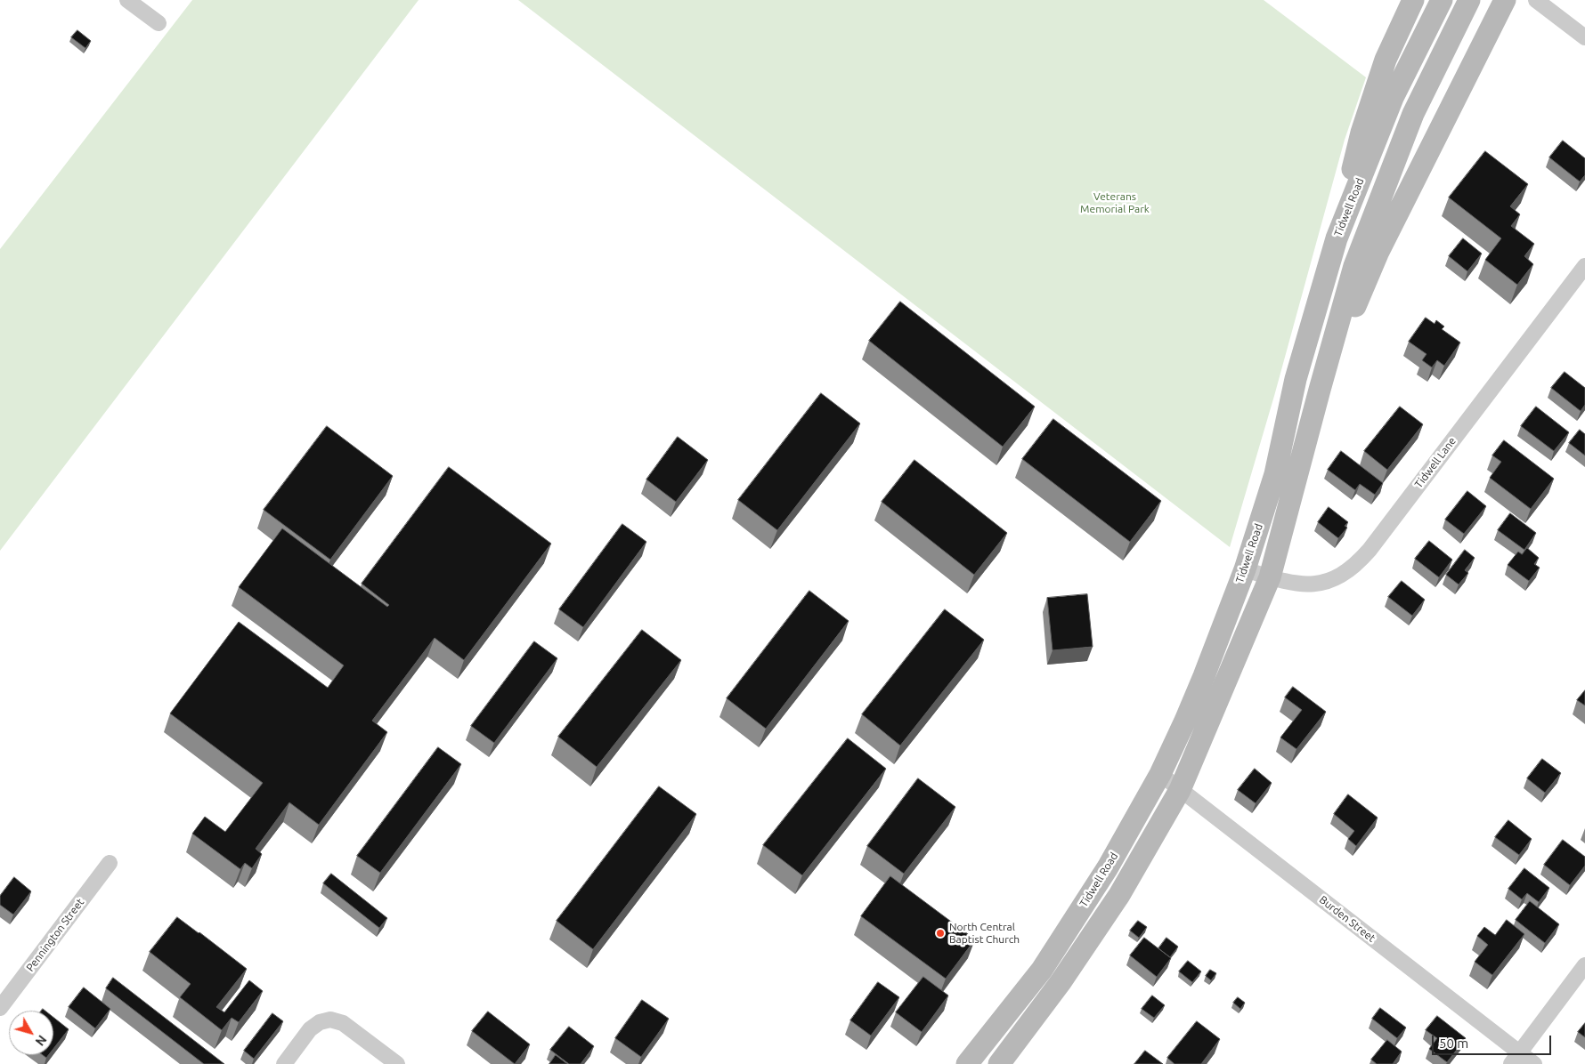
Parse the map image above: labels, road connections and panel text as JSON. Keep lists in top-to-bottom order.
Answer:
{
  "streets": {
    "main road": ["Tidwell Road"],
    "street": ["Tidwell Lane", "Burden Street", "Pennington Street"]
  },
  "crossings": [
    ["Tidwell Road", "Tidwell Lane"],
    ["Tidwell Road", "Burden Street"]
  ],
  "parks": ["Veterans Memorial Park"],
  "places": ["North Central Baptist Church"],
  "scale_bar": "50 m",
  "north": "bottom right"
}
